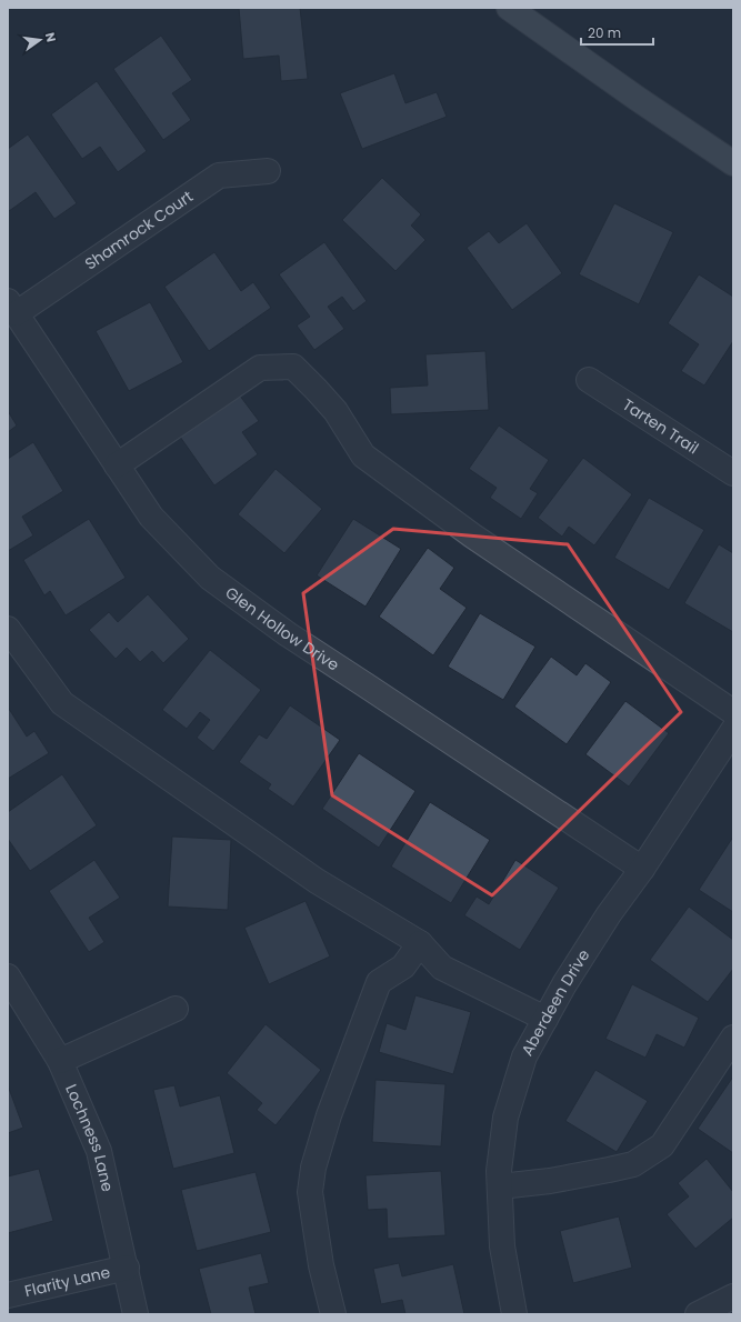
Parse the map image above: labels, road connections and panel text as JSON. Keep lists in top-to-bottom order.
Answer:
{
  "streets": {
    "street": [
      "Shamrock Court",
      "Tarten Trail",
      "Glen Hollow Drive",
      "Aberdeen Drive",
      "Lochness Lane",
      "Flarity Lane"
    ]
  },
  "crossings": [
    ["Shamrock Court", "Glen Hollow Drive"],
    ["Glen Hollow Drive", "Aberdeen Drive"],
    ["Lochness Lane", "Flarity Lane"]
  ],
  "scale_bar": "20 m",
  "north": "right"
}
